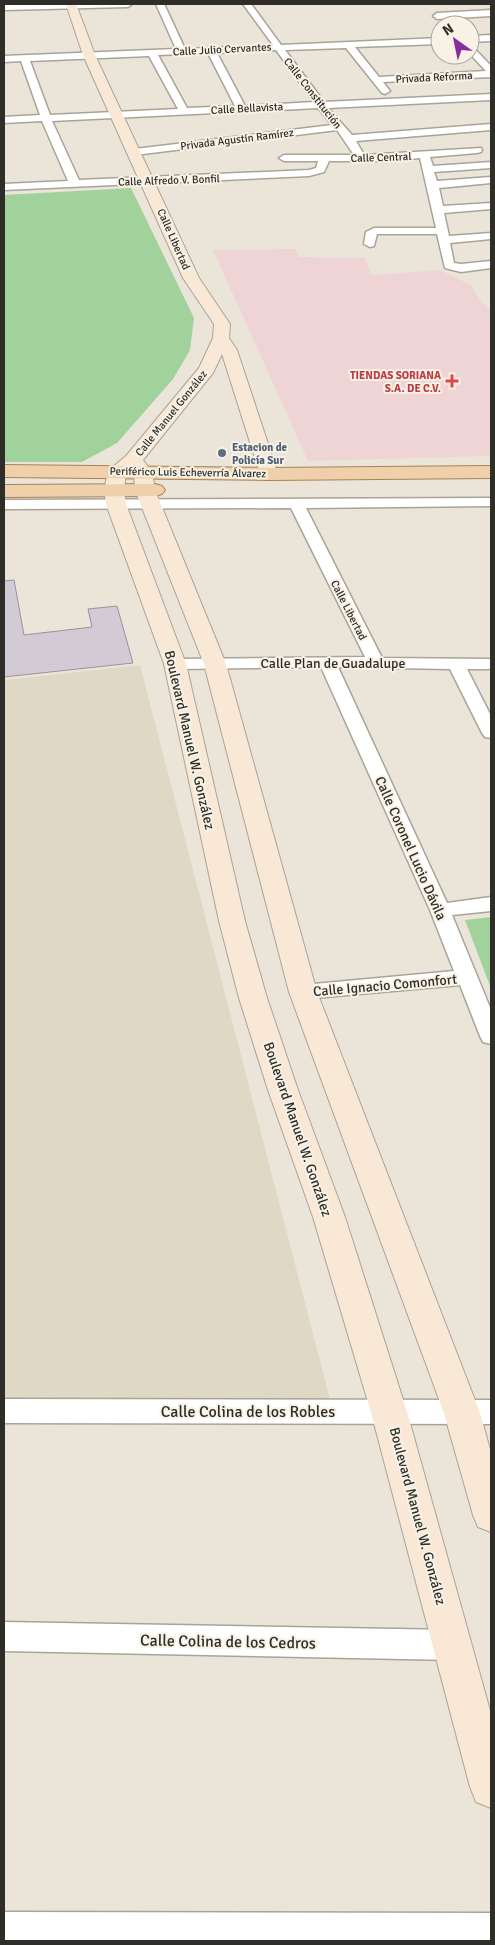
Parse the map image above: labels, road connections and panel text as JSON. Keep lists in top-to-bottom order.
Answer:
{
  "streets": {
    "main road": ["Periférico Luis Echeverría Álvarez"],
    "street": [
      "Calle Julio Cervantes",
      "Privada Reforma",
      "Calle Constitución",
      "Calle Bellavista",
      "Privada Agustín Ramírez",
      "Calle Central",
      "Calle Alfredo V. Bonfil",
      "Calle Libertad",
      "Calle Manuel González",
      "Calle Plan de Guadalupe",
      "Boulevard Manuel W. González",
      "Calle Coronel Lucio Dávila",
      "Calle Ignacio Comonfort",
      "Calle Colina de los Robles",
      "Calle Colina de los Cedros"
    ]
  },
  "crossings": [
    ["Calle Julio Cervantes", "Calle Constitución"],
    ["Calle Julio Cervantes", "Calle Libertad"],
    ["Calle Constitución", "Calle Bellavista"],
    ["Calle Constitución", "Privada Agustín Ramírez"],
    ["Calle Constitución", "Calle Central"],
    ["Calle Bellavista", "Calle Libertad"],
    ["Privada Agustín Ramírez", "Calle Libertad"],
    ["Calle Central", "Calle Alfredo V. Bonfil"],
    ["Calle Alfredo V. Bonfil", "Calle Libertad"],
    ["Calle Libertad", "Calle Manuel González"],
    ["Calle Libertad", "Periférico Luis Echeverría Álvarez"],
    ["Calle Libertad", "Calle Plan de Guadalupe"],
    ["Calle Manuel González", "Periférico Luis Echeverría Álvarez"],
    ["Calle Manuel González", "Boulevard Manuel W. González"],
    ["Periférico Luis Echeverría Álvarez", "Boulevard Manuel W. González"],
    ["Calle Plan de Guadalupe", "Boulevard Manuel W. González"],
    ["Calle Plan de Guadalupe", "Calle Coronel Lucio Dávila"],
    ["Boulevard Manuel W. González", "Calle Colina de los Robles"],
    ["Boulevard Manuel W. González", "Calle Colina de los Cedros"],
    ["Calle Coronel Lucio Dávila", "Calle Ignacio Comonfort"]
  ],
  "places": {
    "health": ["TIENDAS SORIANA S.A. DE C.V."],
    "other": ["Estacion de Policía Sur"]
  },
  "north": "top left"
}
